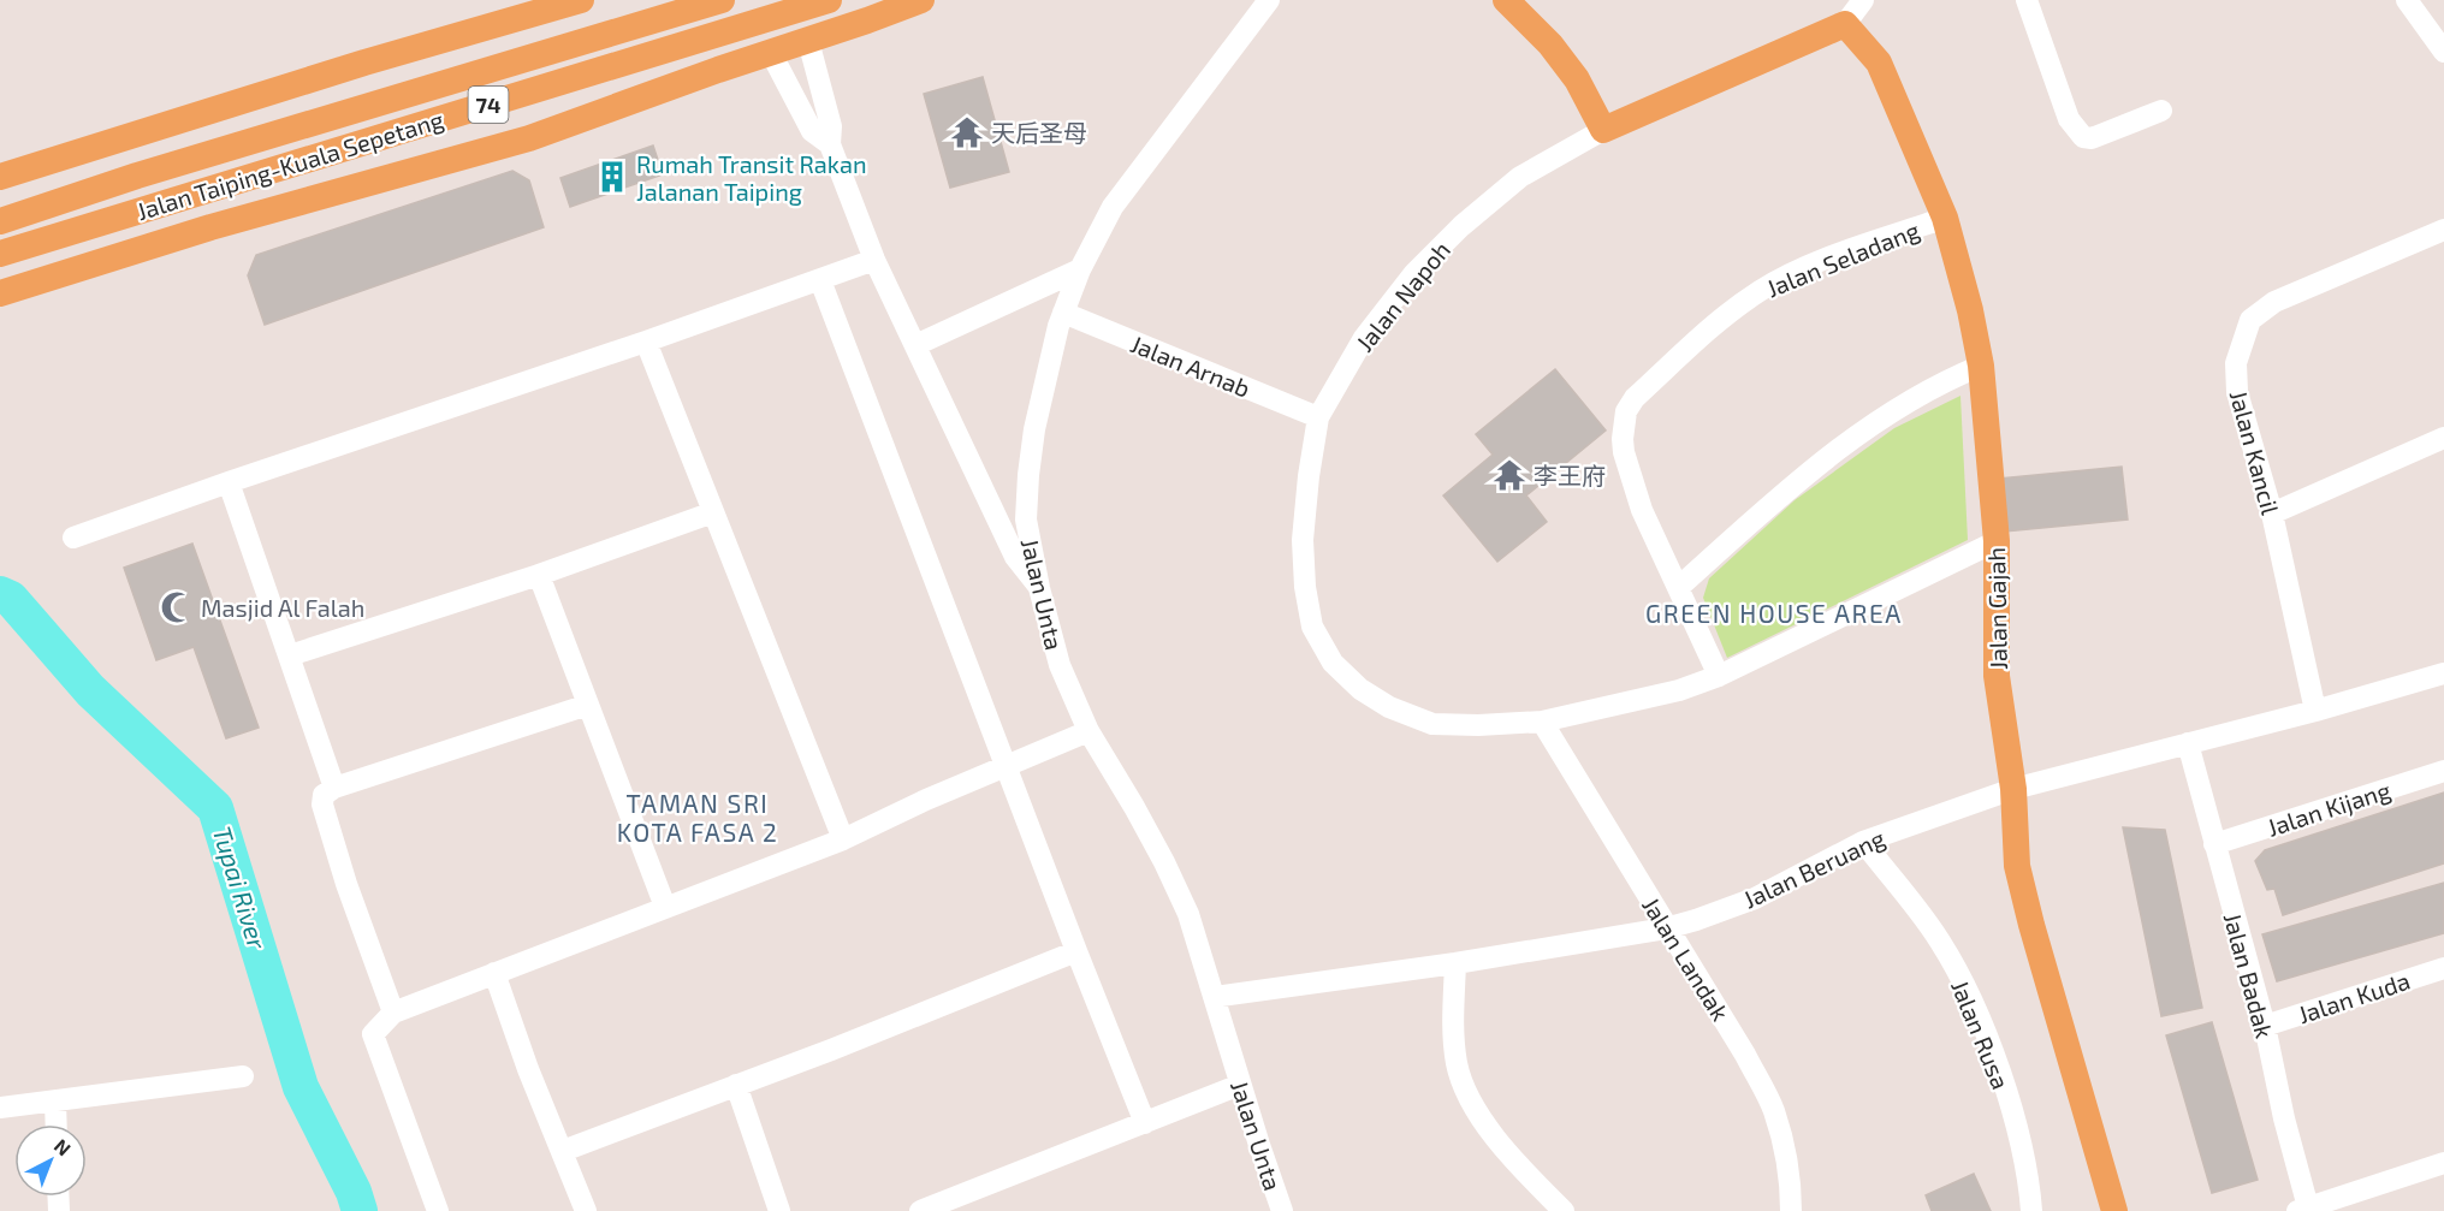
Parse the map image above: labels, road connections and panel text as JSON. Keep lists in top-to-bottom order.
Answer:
{
  "streets": {
    "main road": [
      "74",
      "Jalan Taiping-Kuala Sepetang",
      "Jalan Napoh",
      "Jalan Gajah"
    ],
    "street": [
      "Jalan Seladang",
      "Jalan Arnab",
      "Jalan Kancil",
      "Jalan Unta",
      "Jalan Kijang",
      "Jalan Beruang",
      "Jalan Landak",
      "Jalan Badak",
      "Jalan Kuda",
      "Jalan Rusa"
    ]
  },
  "crossings": [
    ["Jalan Seladang", "Jalan Napoh"],
    ["Jalan Seladang", "Jalan Gajah"],
    ["Jalan Napoh", "Jalan Arnab"],
    ["Jalan Napoh", "Jalan Gajah"],
    ["Jalan Napoh", "Jalan Landak"],
    ["Jalan Arnab", "Jalan Unta"],
    ["Jalan Kancil", "Jalan Beruang"],
    ["Jalan Unta", "Jalan Beruang"],
    ["Jalan Gajah", "Jalan Beruang"],
    ["Jalan Kijang", "Jalan Badak"],
    ["Jalan Beruang", "Jalan Landak"],
    ["Jalan Beruang", "Jalan Badak"],
    ["Jalan Beruang", "Jalan Rusa"],
    ["Jalan Badak", "Jalan Kuda"]
  ],
  "districts": ["GREEN HOUSE AREA", "TAMAN SRI KOTA FASA 2"],
  "water": ["Tupai River"],
  "places": {
    "temple": ["天后圣母", "李王府"],
    "building": ["Rumah Transit Rakan Jalanan Taiping"],
    "mosque": ["Masjid Al Falah"]
  },
  "north": "top right"
}
